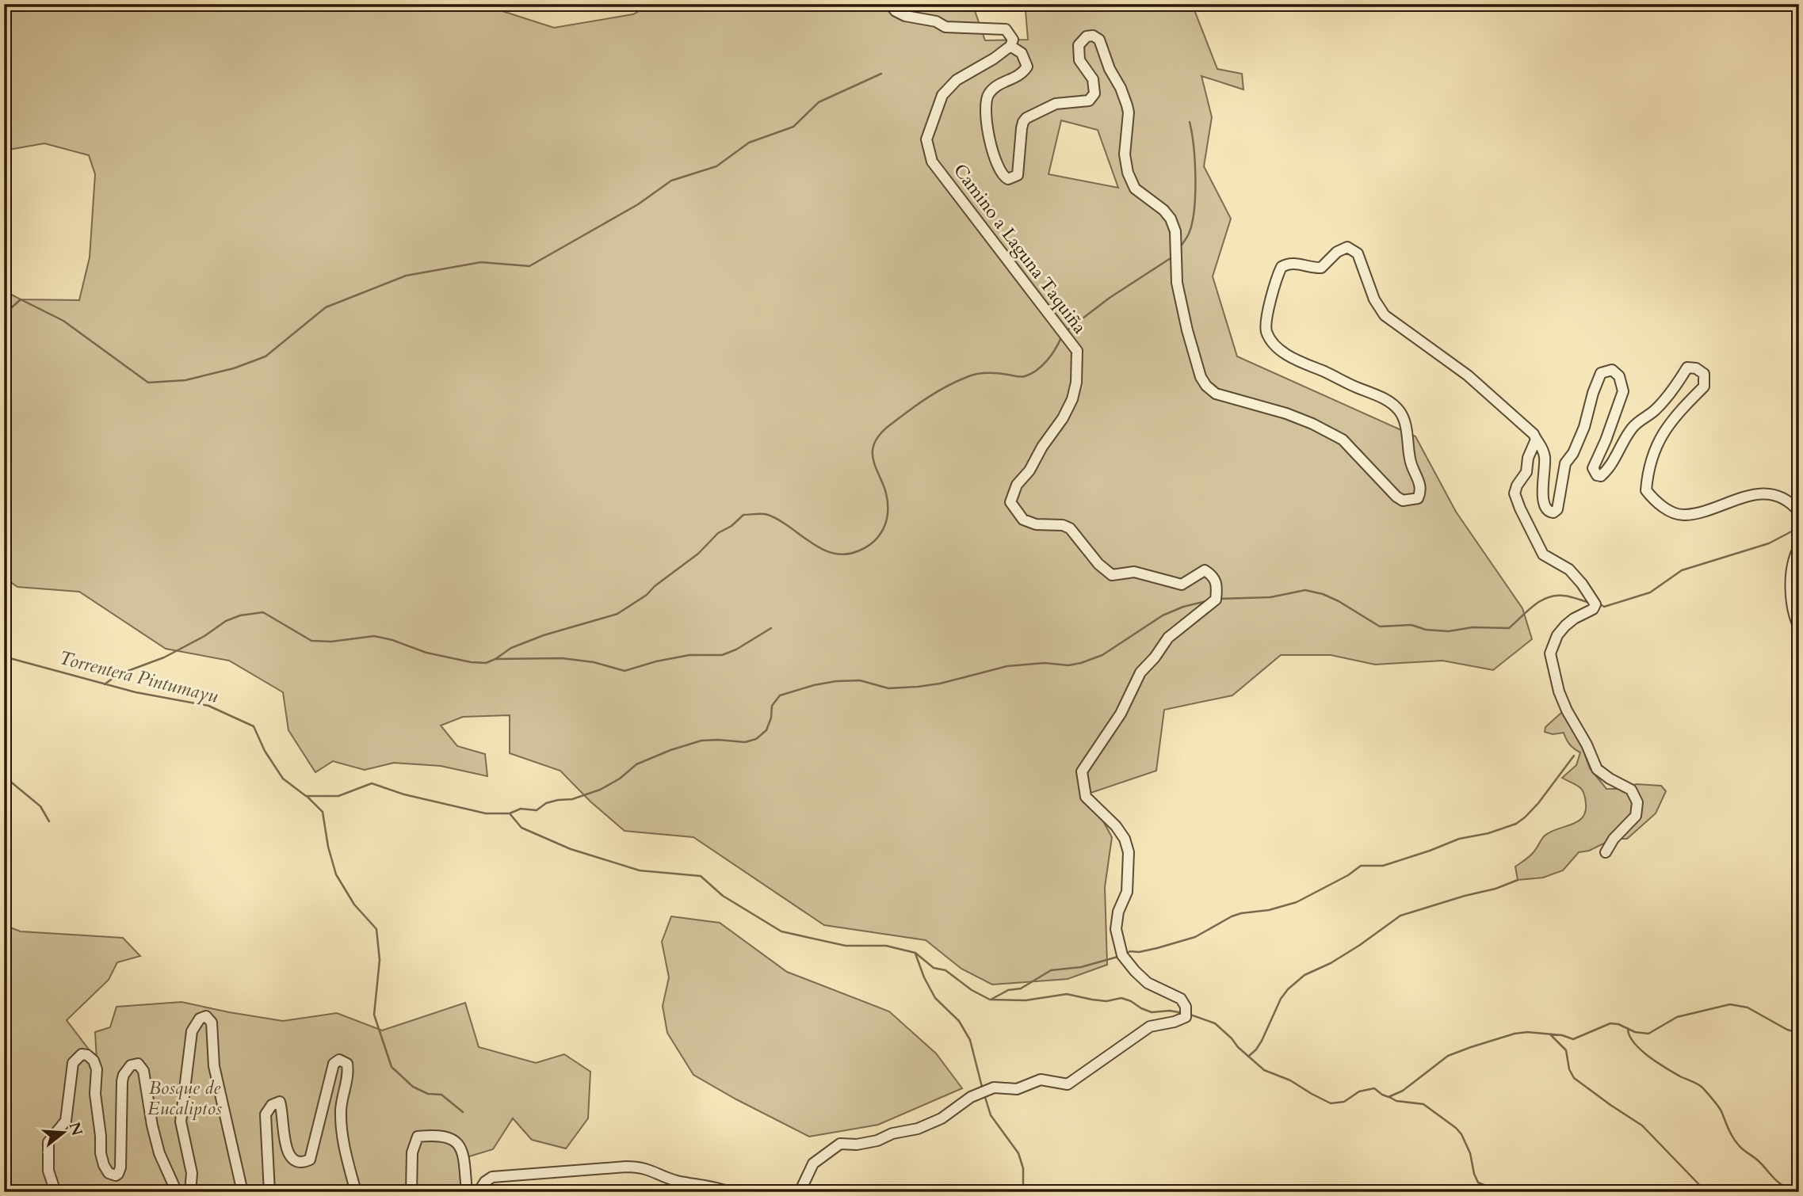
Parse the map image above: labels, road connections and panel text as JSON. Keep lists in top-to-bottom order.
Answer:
{
  "streets": {
    "street": ["Camino a Laguna Taquiña"]
  },
  "water": ["Torrentera Pintumayu"],
  "parks": ["Bosque de Eucaliptos"],
  "north": "right"
}
